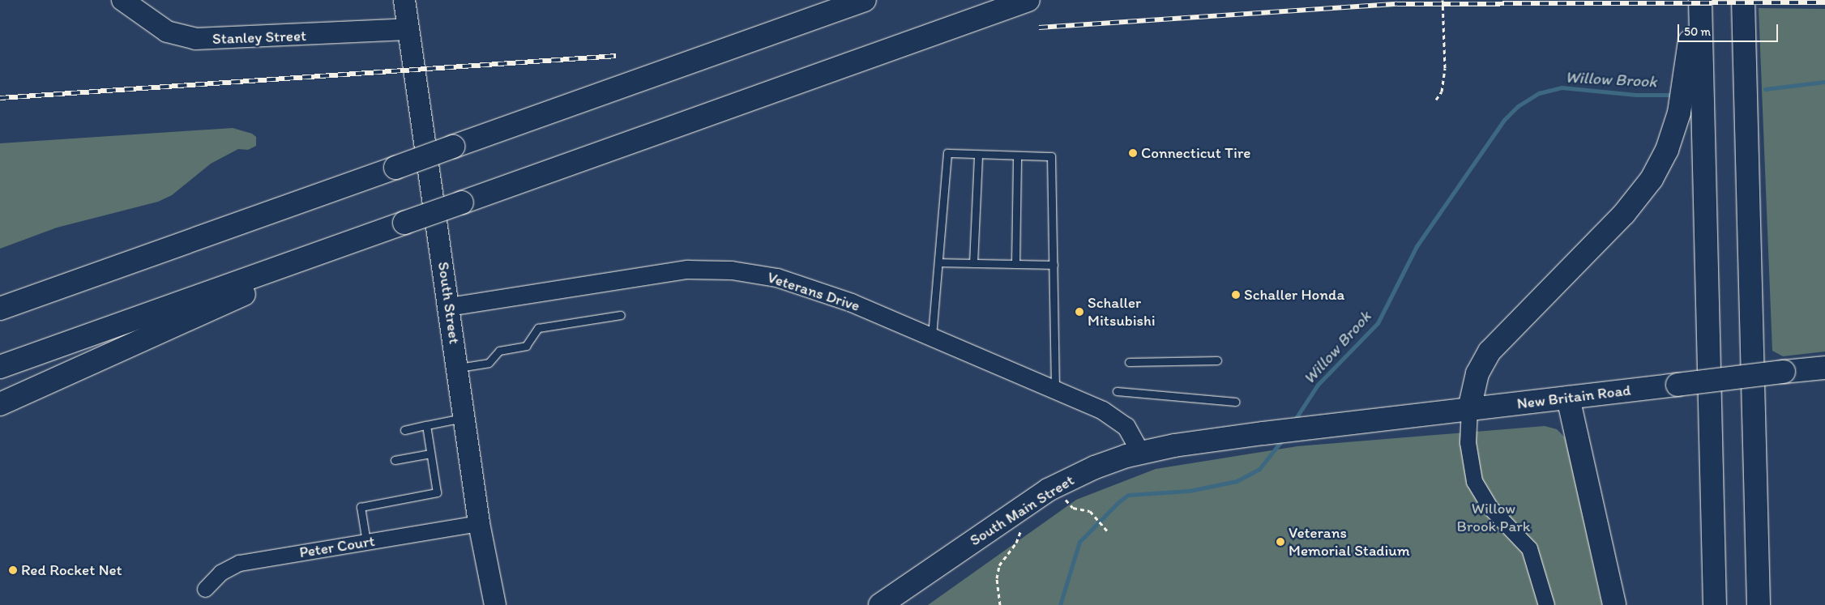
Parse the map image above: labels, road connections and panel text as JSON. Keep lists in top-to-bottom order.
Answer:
{
  "streets": {
    "main road": [
      "Stanley Street",
      "South Street",
      "New Britain Road",
      "South Main Street"
    ],
    "street": ["Veterans Drive", "Peter Court"]
  },
  "crossings": [
    ["Stanley Street", "South Street"],
    ["Veterans Drive", "South Street"],
    ["Veterans Drive", "South Main Street"],
    ["South Street", "Peter Court"],
    ["New Britain Road", "South Main Street"]
  ],
  "water": ["Willow Brook"],
  "parks": ["Willow Brook Park"],
  "places": [
    "Connecticut Tire",
    "Schaller Honda",
    "Schaller Mitsubishi",
    "Veterans Memorial Stadium",
    "Red Rocket Net"
  ],
  "scale_bar": "50 m"
}
